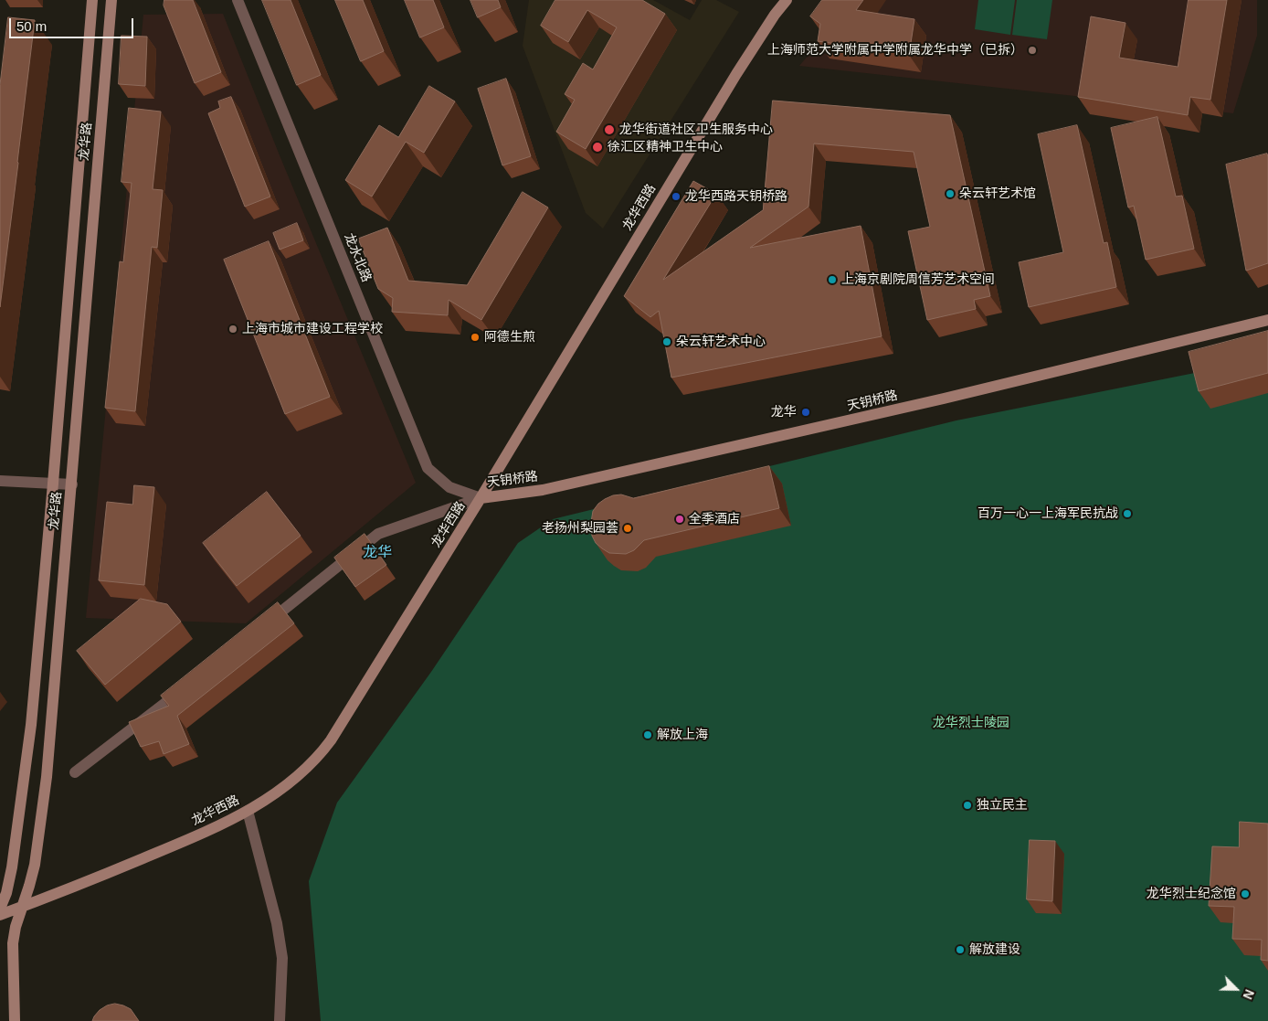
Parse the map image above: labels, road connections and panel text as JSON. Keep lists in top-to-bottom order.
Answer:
{
  "streets": {
    "street": [
      "龙华路",
      "龙华西路",
      "龙水北路",
      "天钥桥路"
    ]
  },
  "crossings": [
    ["龙华路", "龙华西路"],
    ["龙华西路", "龙水北路"],
    ["龙华西路", "天钥桥路"],
    ["龙水北路", "天钥桥路"]
  ],
  "districts": ["龙华"],
  "parks": ["龙华烈士陵园"],
  "places": [
    "上海师范大学附属中学附属龙华中学（已拆）",
    "龙华街道社区卫生服务中心",
    "徐汇区精神卫生中心",
    "朵云轩艺术馆",
    "龙华西路天钥桥路",
    "上海京剧院周信芳艺术空间",
    "上海市城市建设工程学校",
    "阿德生煎",
    "朵云轩艺术中心",
    "龙华",
    "百万一心一上海军民抗战",
    "全季酒店",
    "老扬州梨园荟",
    "解放上海",
    "独立民主",
    "龙华烈士纪念馆",
    "解放建设"
  ],
  "scale_bar": "50 m",
  "north": "bottom right"
}
